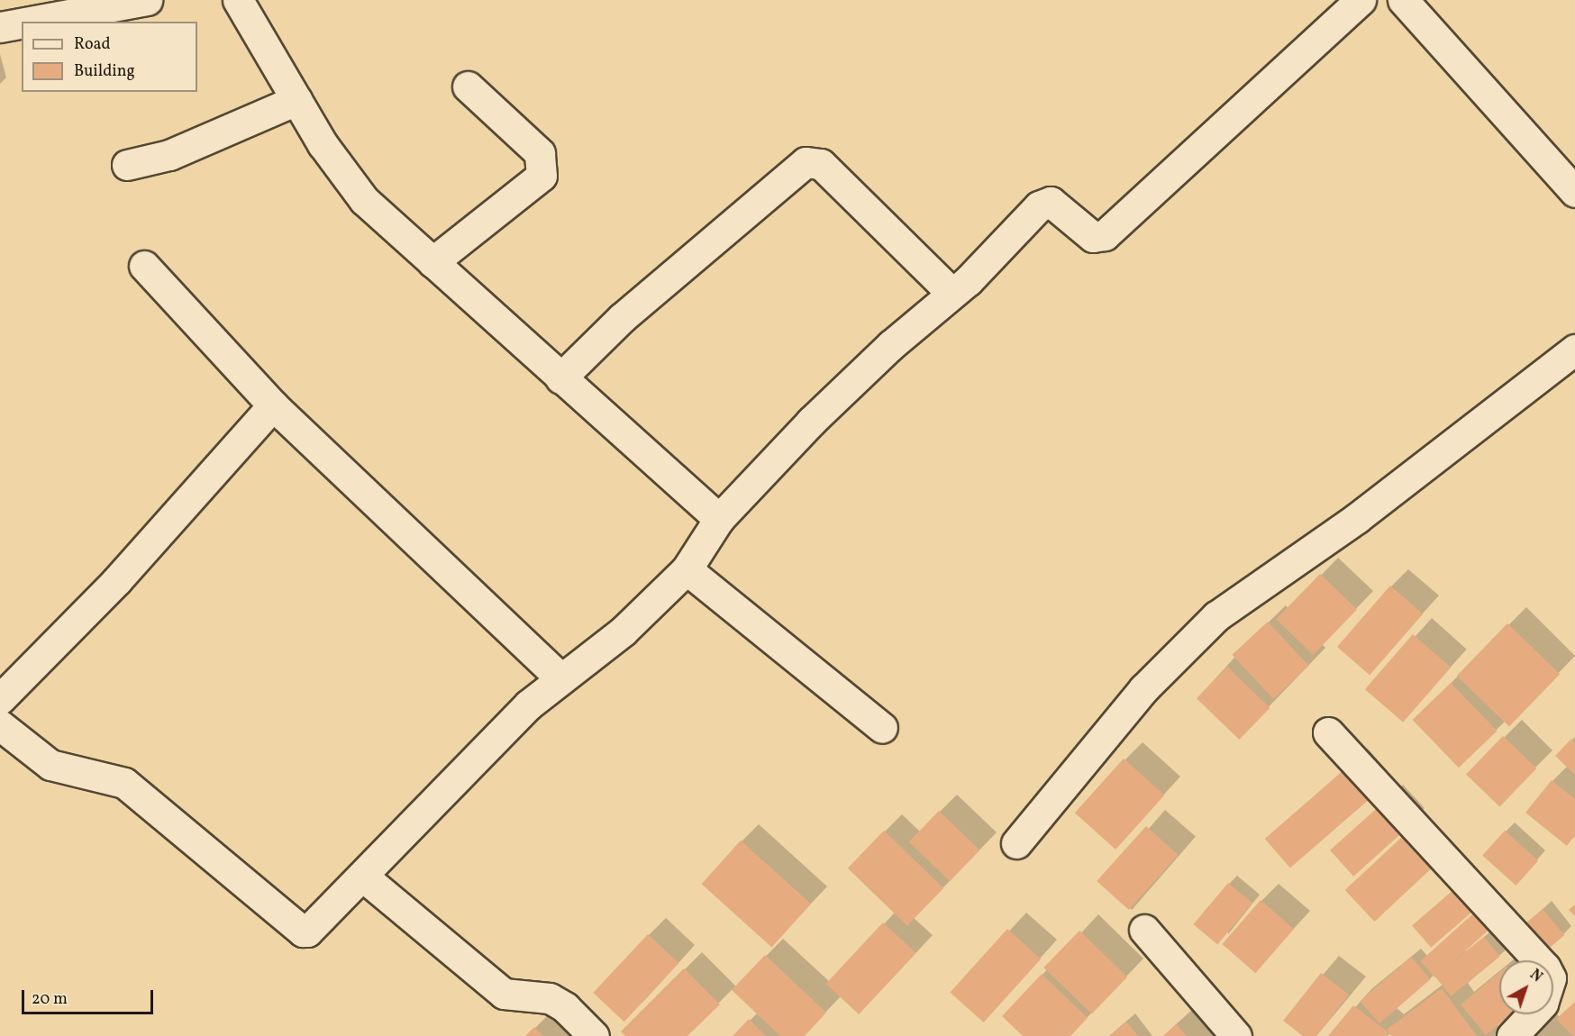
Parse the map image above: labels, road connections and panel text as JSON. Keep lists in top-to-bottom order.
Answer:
{
  "legend": ["Road", "Building"],
  "scale_bar": "20 m",
  "north": "top right"
}
